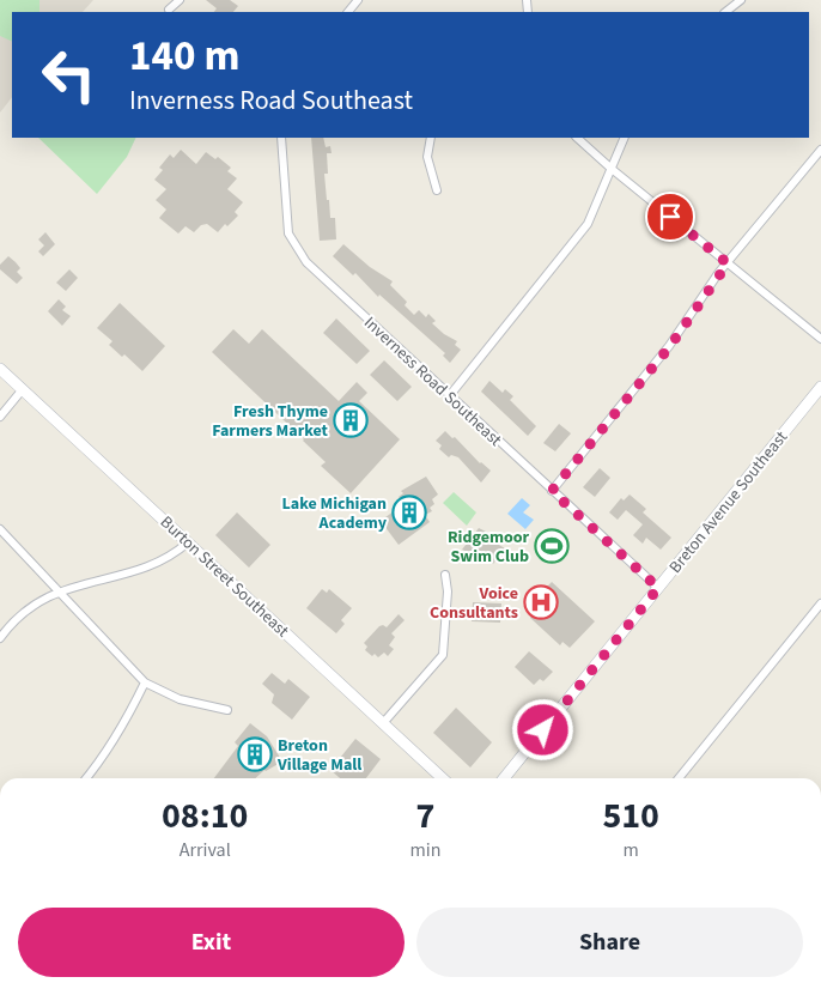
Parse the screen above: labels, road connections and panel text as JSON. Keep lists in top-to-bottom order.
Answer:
{
  "streets": {
    "main road": ["Breton Avenue Southeast", "Burton Street Southeast"],
    "street": ["Inverness Road Southeast"]
  },
  "crossings": [
    ["Inverness Road Southeast", "Breton Avenue Southeast"]
  ],
  "places": {
    "building": ["Fresh Thyme Farmers Market", "Lake Michigan Academy", "Breton Village Mall"],
    "sports": ["Ridgemoor Swim Club"],
    "hospital": ["Voice Consultants"]
  },
  "page": {
    "turn": ["140 m", "Inverness Road Southeast"],
    "eta": [
      "08:10",
      "Arrival",
      "7",
      "min",
      "510",
      "m"
    ],
    "buttons": ["Exit", "Share"]
  }
}
